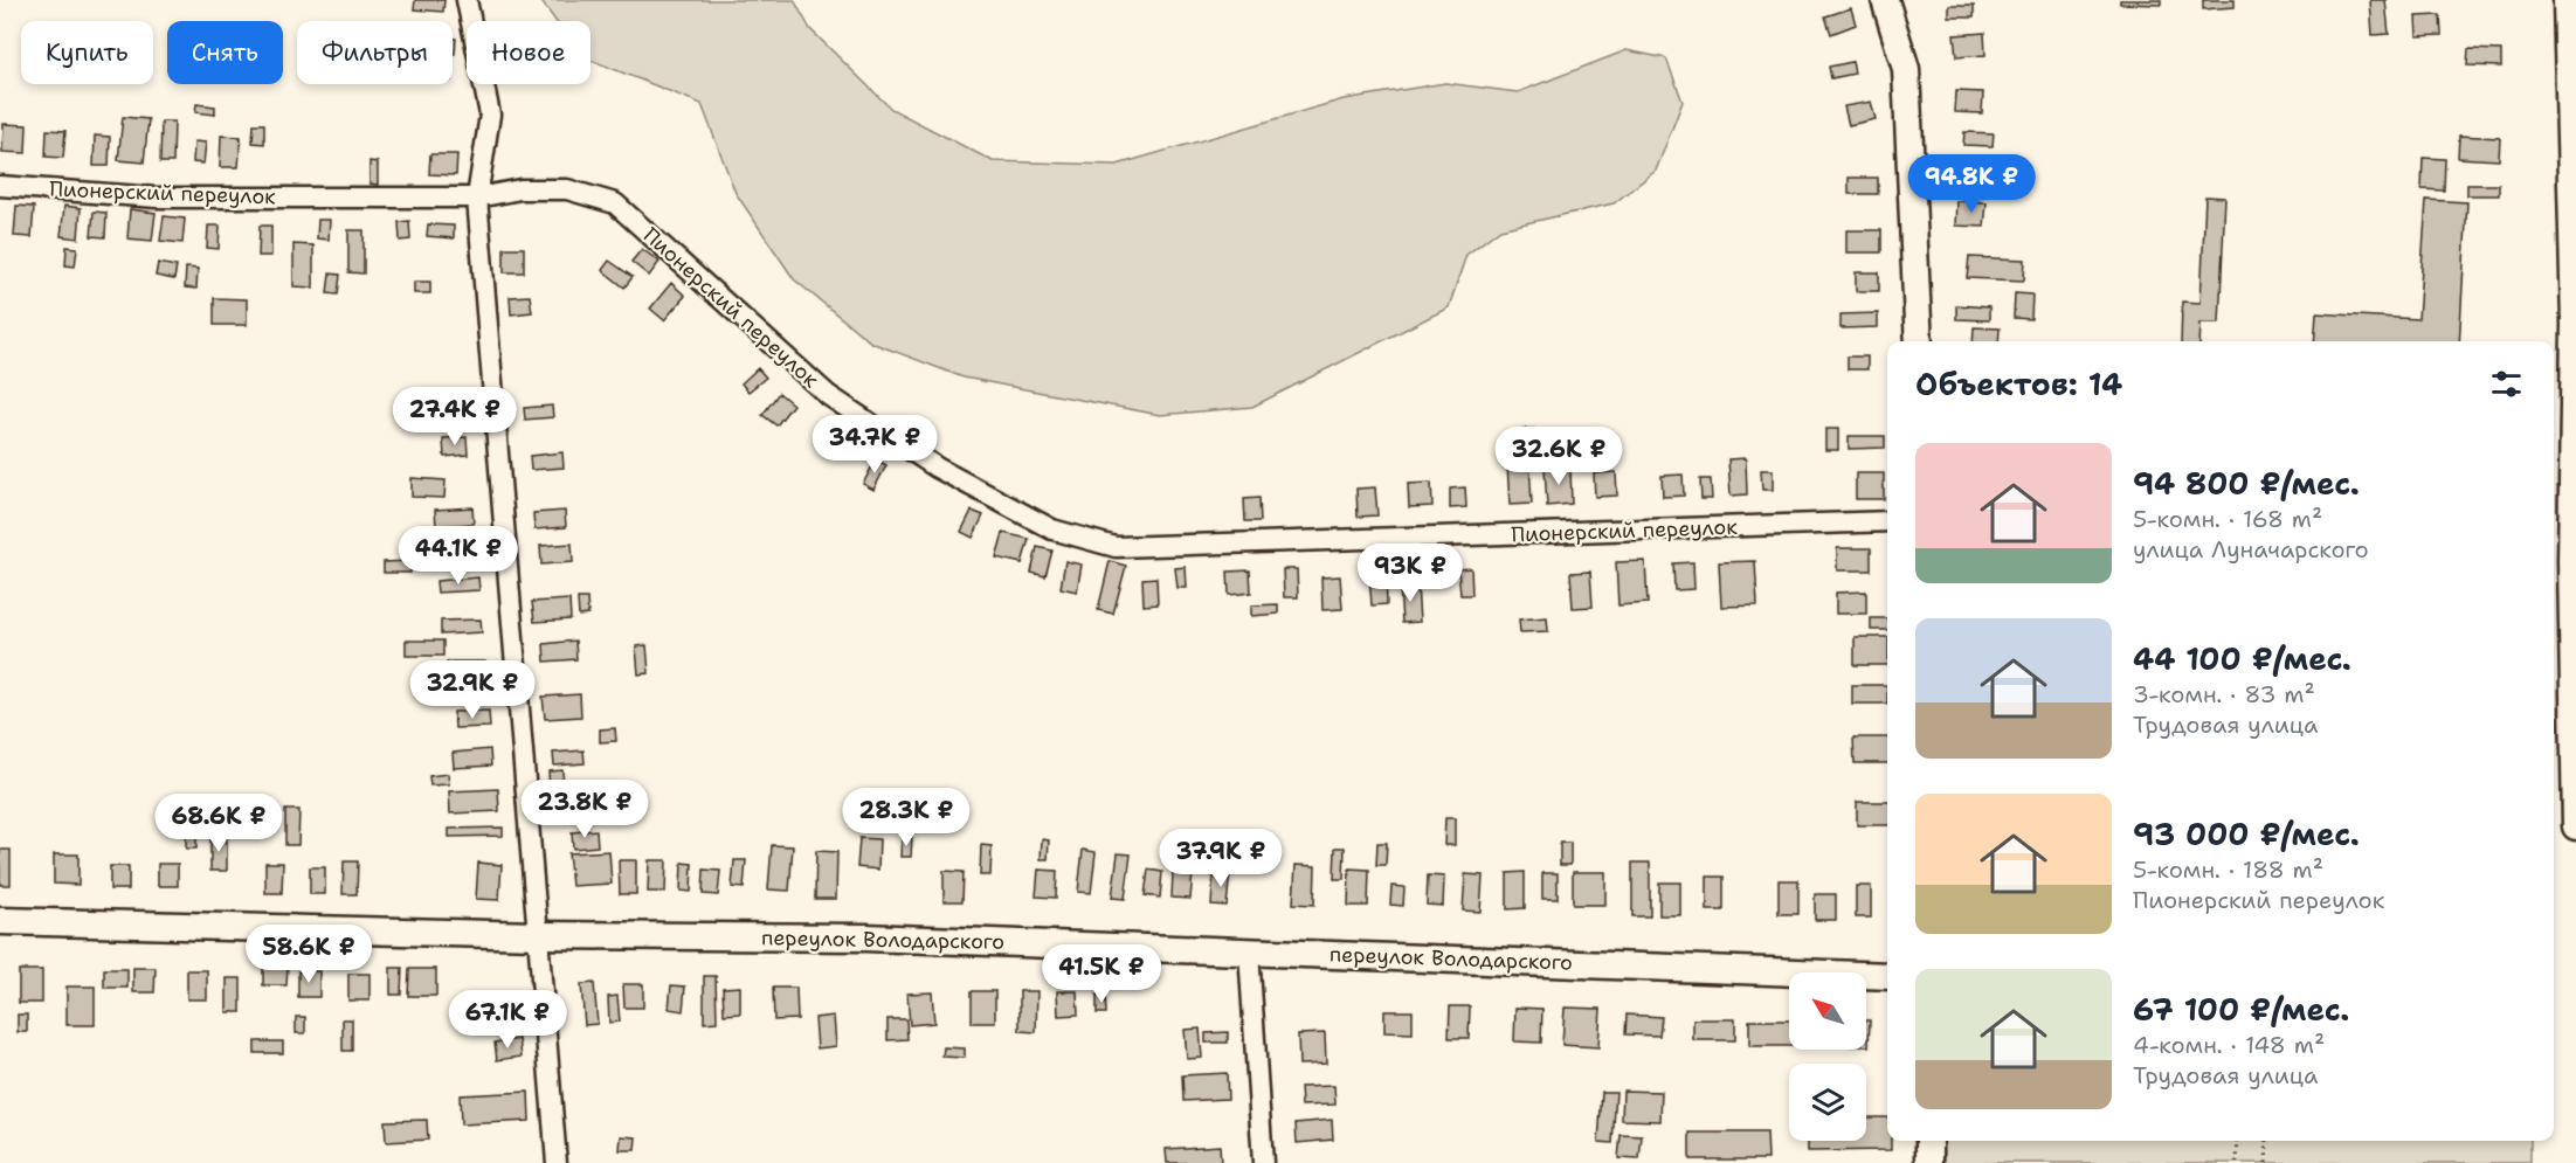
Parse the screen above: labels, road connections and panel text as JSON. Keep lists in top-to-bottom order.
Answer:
{
  "streets": {
    "street": ["Пионерский переулок", "переулок Володарского"]
  },
  "north": "top left",
  "page": {
    "chip": [
      "Купить",
      "Снять",
      "Фильтры",
      "Новое"
    ],
    "price": [
      "94.8K ₽",
      "27.4K ₽",
      "34.7K ₽",
      "32.6K ₽",
      "44.1K ₽",
      "93K ₽",
      "32.9K ₽",
      "23.8K ₽",
      "28.3K ₽",
      "68.6K ₽",
      "37.9K ₽",
      "58.6K ₽",
      "41.5K ₽",
      "67.1K ₽"
    ],
    "heading": "Объектов: 14",
    "list": [
      {
        "name": "94 800 ₽/мес.",
        "note": "5-комн. · 168 m² · улица Луначарского"
      },
      {
        "name": "44 100 ₽/мес.",
        "note": "3-комн. · 83 m² · Трудовая улица"
      },
      {
        "name": "93 000 ₽/мес.",
        "note": "5-комн. · 188 m² · Пионерский переулок"
      },
      {
        "name": "67 100 ₽/мес.",
        "note": "4-комн. · 148 m² · Трудовая улица"
      }
    ]
  }
}
